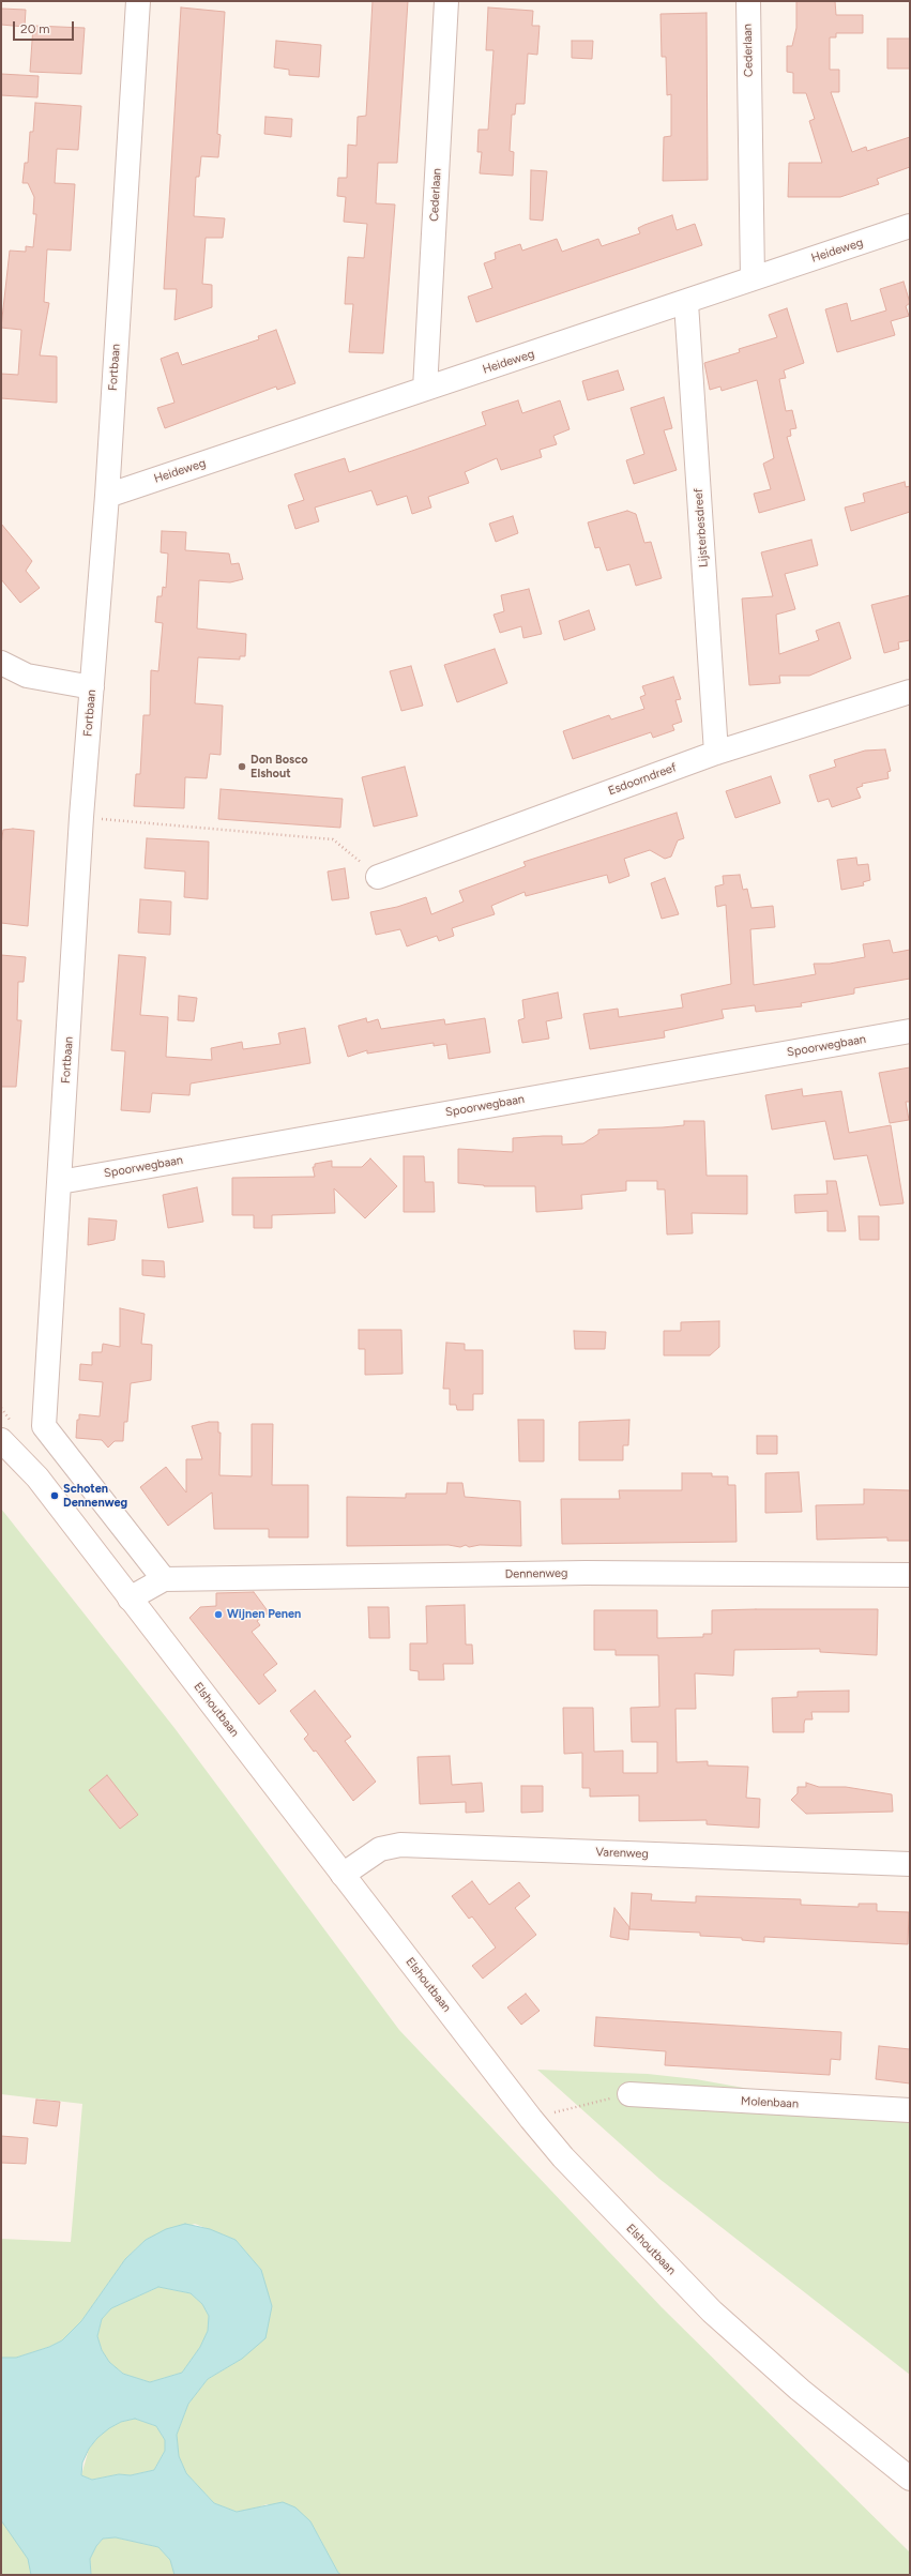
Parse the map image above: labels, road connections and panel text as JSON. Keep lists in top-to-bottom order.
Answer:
{
  "streets": {
    "street": [
      "Cederlaan",
      "Heideweg",
      "Fortbaan",
      "Lijsterbesdreef",
      "Esdoorndreef",
      "Spoorwegbaan",
      "Dennenweg",
      "Elshoutbaan",
      "Varenweg",
      "Molenbaan"
    ]
  },
  "crossings": [
    ["Cederlaan", "Heideweg"],
    ["Heideweg", "Fortbaan"],
    ["Heideweg", "Lijsterbesdreef"],
    ["Fortbaan", "Spoorwegbaan"],
    ["Fortbaan", "Dennenweg"],
    ["Lijsterbesdreef", "Esdoorndreef"],
    ["Elshoutbaan", "Varenweg"]
  ],
  "places": ["Don Bosco Elshout", "Schoten Dennenweg", "Wijnen Penen"],
  "scale_bar": "20 m"
}
